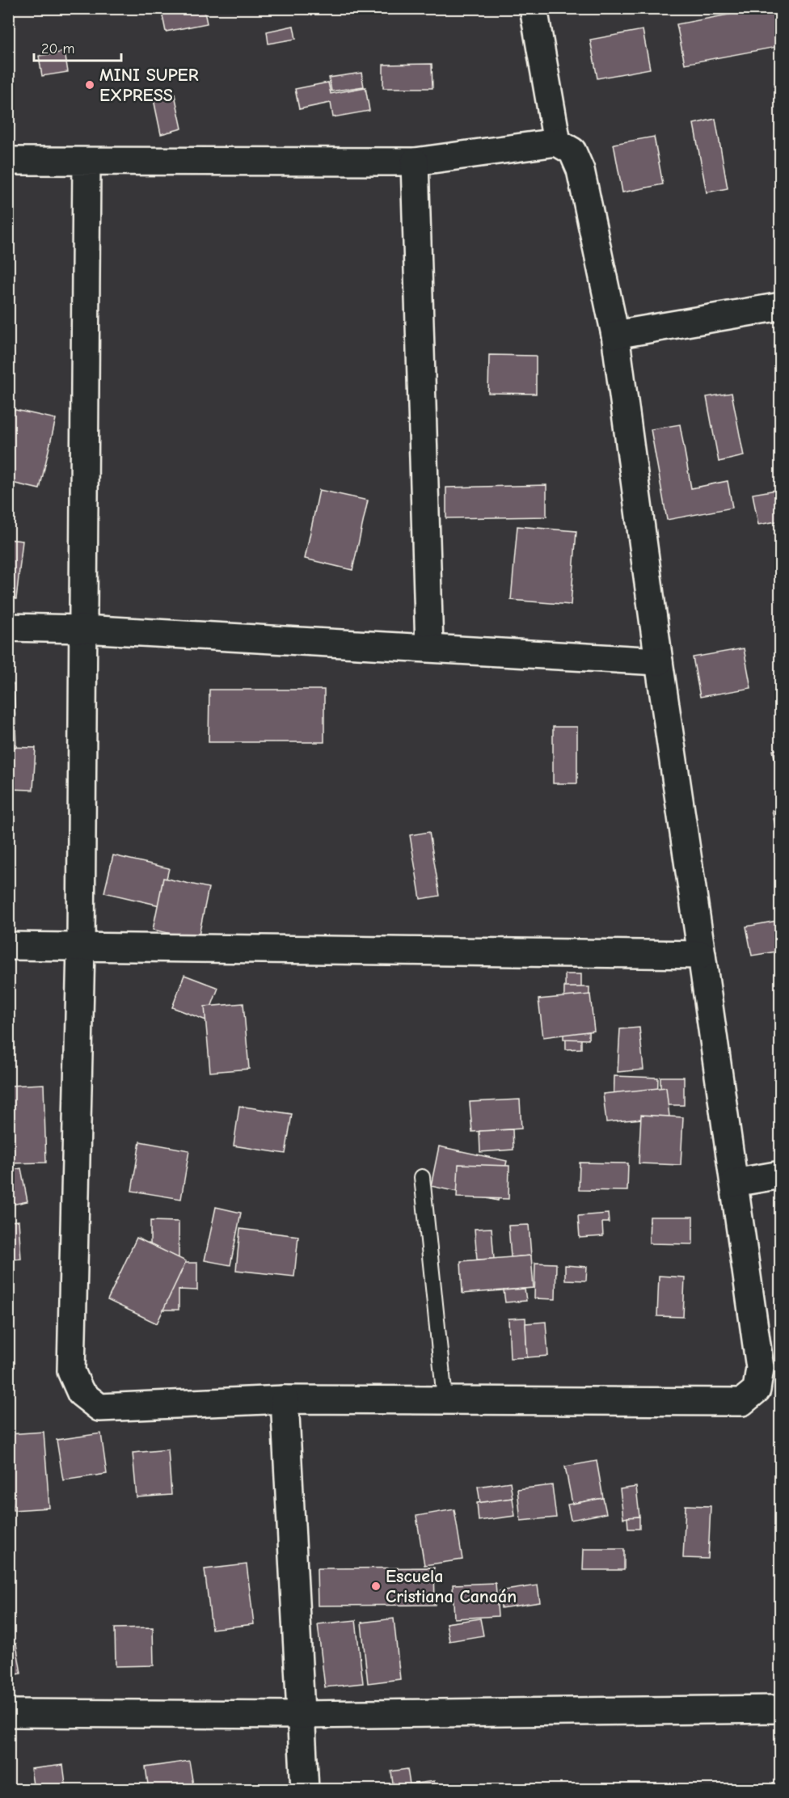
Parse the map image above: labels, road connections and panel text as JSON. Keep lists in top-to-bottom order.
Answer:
{
  "places": ["MINI SUPER EXPRESS", "Escuela Cristiana Canaán"],
  "scale_bar": "20 m"
}
